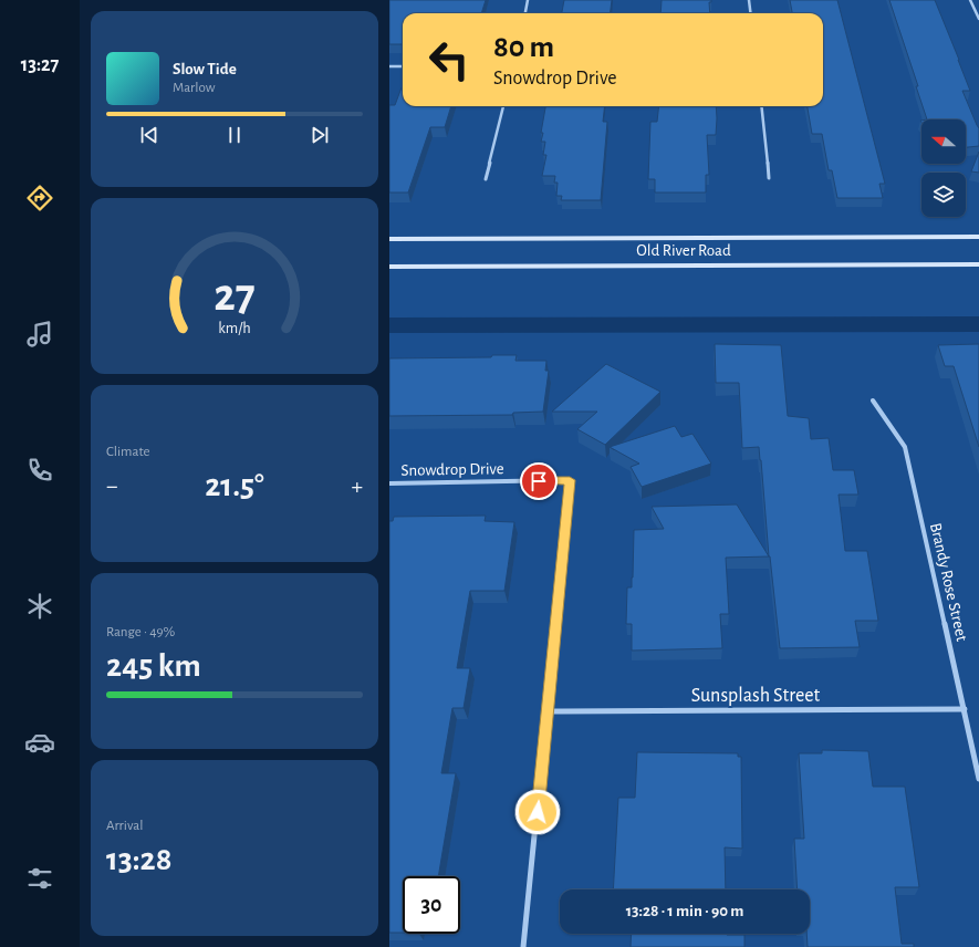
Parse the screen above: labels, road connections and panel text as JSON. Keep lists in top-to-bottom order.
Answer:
{
  "streets": {
    "main road": ["Old River Road"],
    "street": ["Snowdrop Drive", "Brandy Rose Street", "Sunsplash Street"]
  },
  "crossings": [
    ["Snowdrop Drive", "Sunsplash Street"],
    ["Brandy Rose Street", "Sunsplash Street"]
  ],
  "north": "left",
  "page": {
    "tabs": "13:27",
    "turn": ["80 m", "Snowdrop Drive"],
    "song": ["Slow Tide", "Marlow"],
    "tile": [
      "Climate",
      ["Range · 49%", "245 km"],
      ["Arrival", "13:28"]
    ],
    "heat": ["−", "21.5°", "+"],
    "limit": "30",
    "trip": "13:28 · 1 min · 90 m",
    "gauge": ["27", "km/h"]
  }
}
